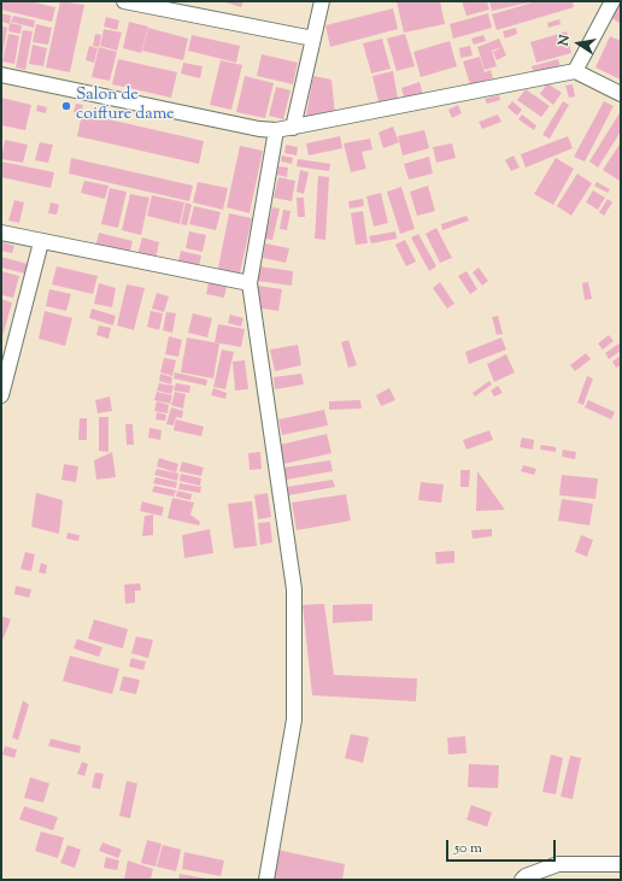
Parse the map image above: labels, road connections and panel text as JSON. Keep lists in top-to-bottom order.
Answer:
{
  "places": ["Salon de coiffure dame"],
  "scale_bar": "50 m",
  "north": "left"
}
